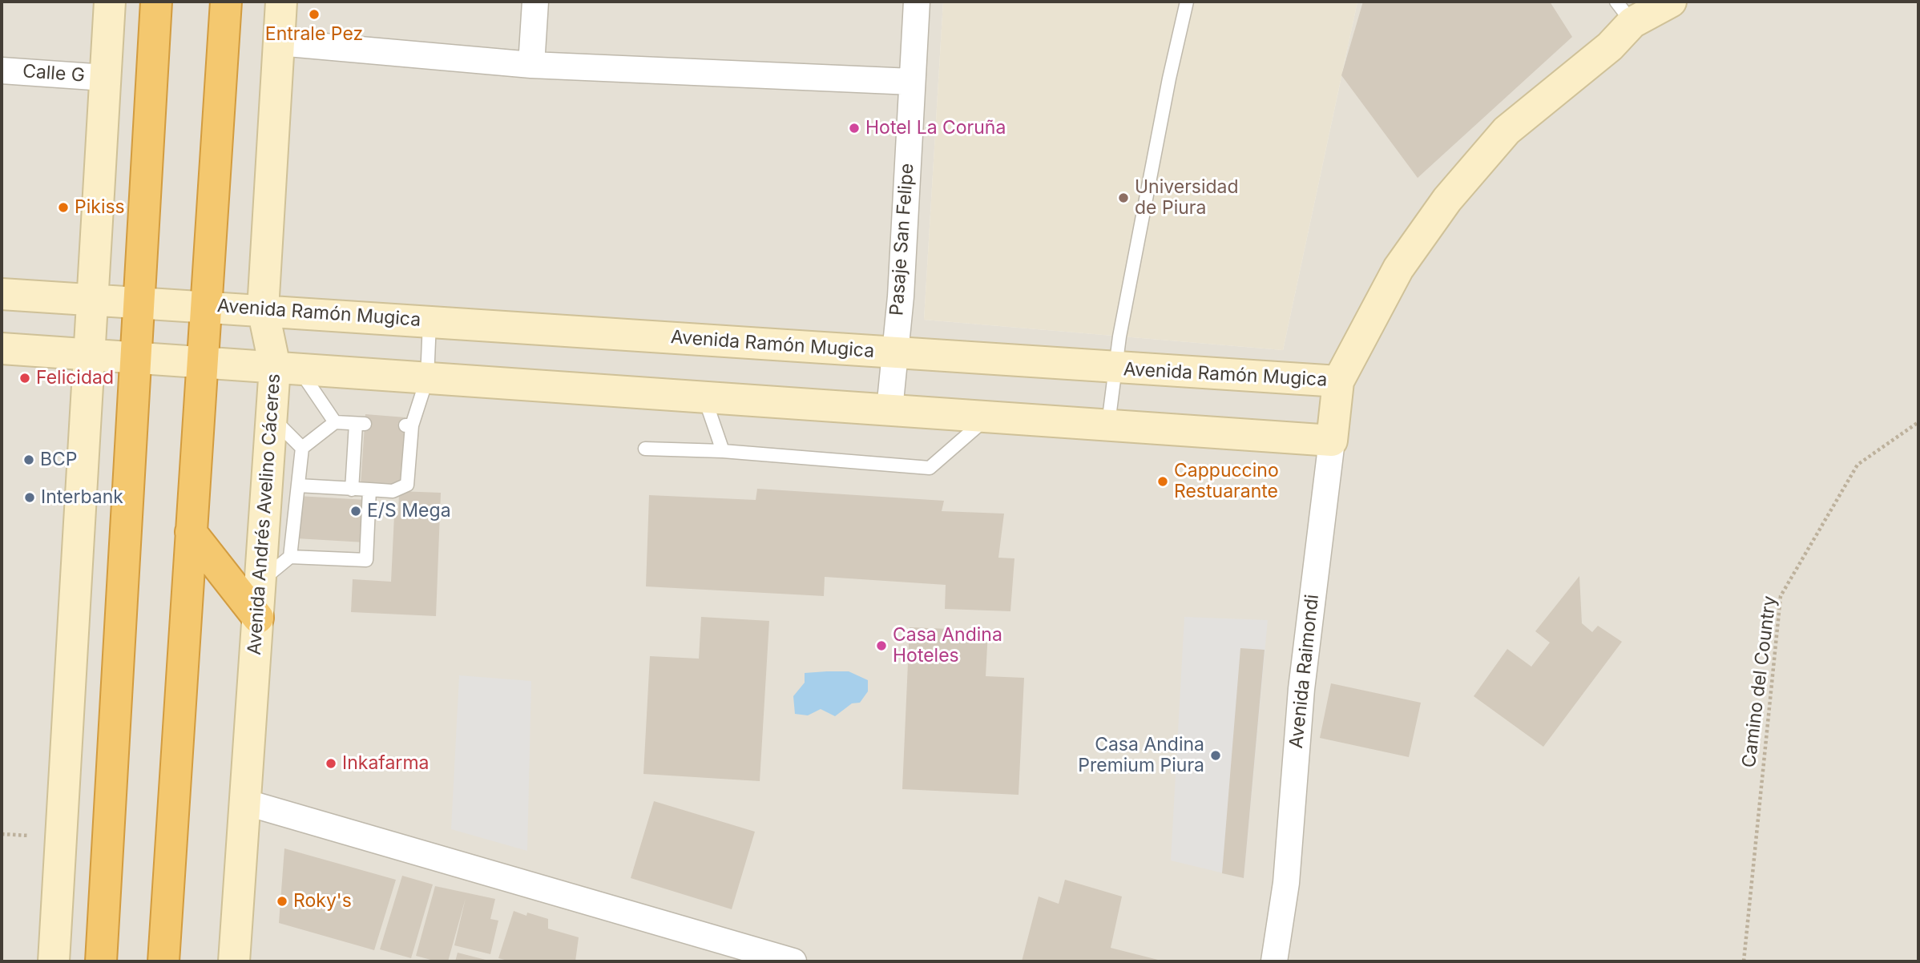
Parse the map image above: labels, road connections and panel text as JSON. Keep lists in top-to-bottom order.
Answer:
{
  "streets": {
    "street": [
      "Calle G",
      "Pasaje San Felipe",
      "Avenida Ramón Mugica",
      "Avenida Andrés Avelino Cáceres",
      "Avenida Raimondi"
    ],
    "path": ["Camino del Country"]
  },
  "crossings": [
    ["Pasaje San Felipe", "Avenida Ramón Mugica"],
    ["Avenida Ramón Mugica", "Avenida Andrés Avelino Cáceres"],
    ["Avenida Ramón Mugica", "Avenida Raimondi"]
  ],
  "places": [
    "Entrale Pez",
    "Hotel La Coruña",
    "Universidad de Piura",
    "Pikiss",
    "Felicidad",
    "BCP",
    "Cappuccino Restuarante",
    "Interbank",
    "E/S Mega",
    "Casa Andina Hoteles",
    "Casa Andina Premium Piura",
    "Inkafarma",
    "Roky's"
  ]
}
